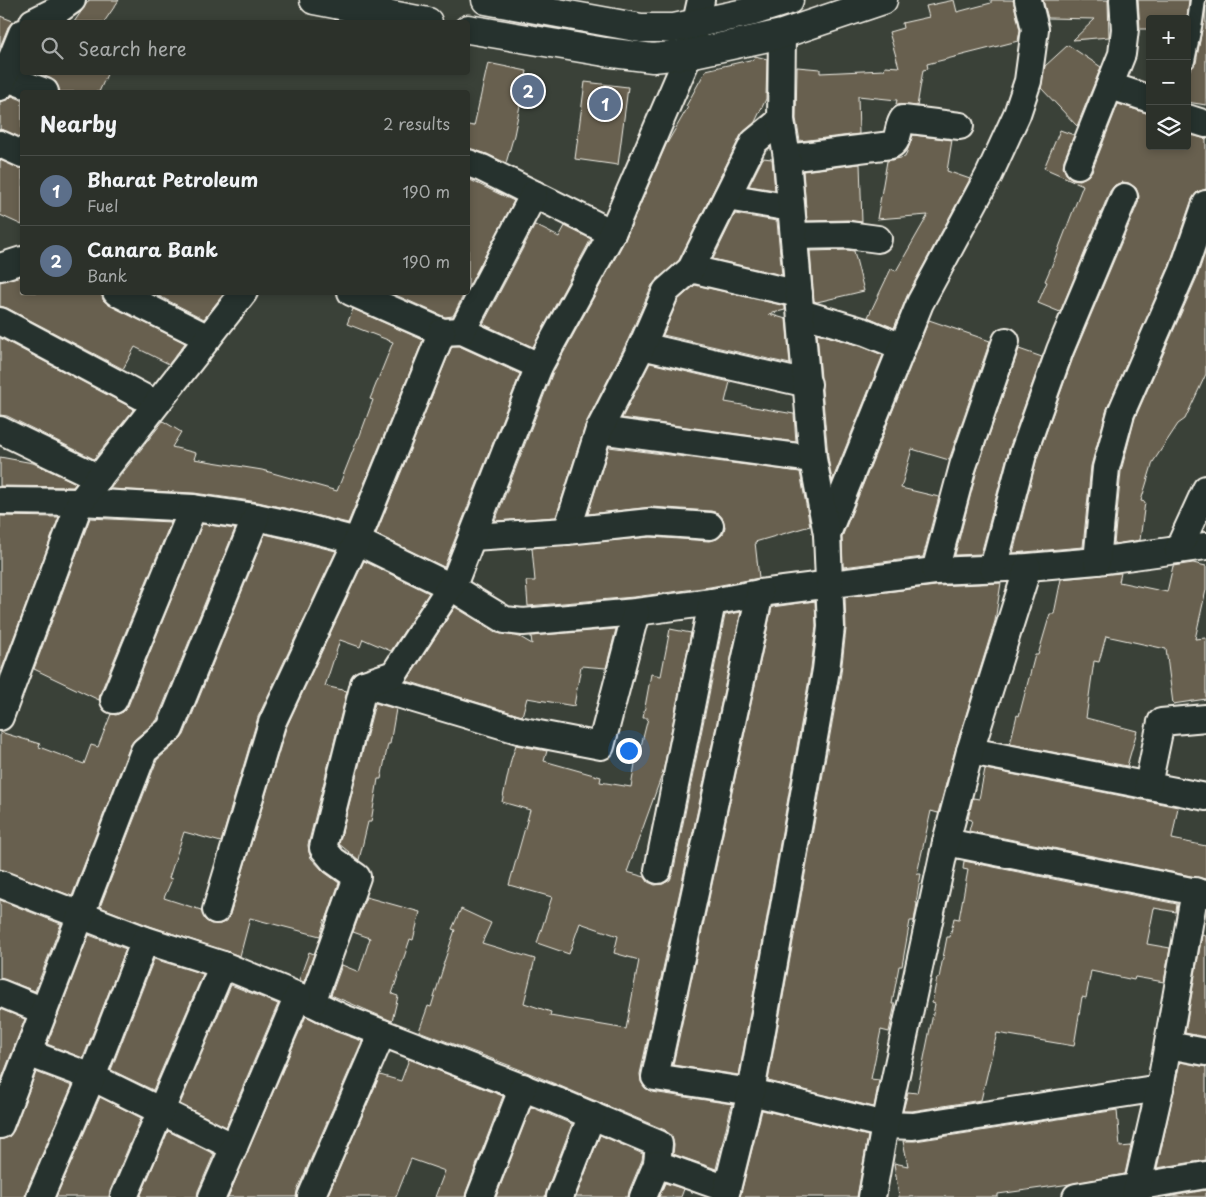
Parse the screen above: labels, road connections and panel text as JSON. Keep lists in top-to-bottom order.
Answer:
{
  "page": {
    "map_buttons": ["+", "−"],
    "search": "Search here",
    "pins": ["2", "1"],
    "heading": ["Nearby", "2 results"],
    "list": [
      {
        "mark": "1",
        "name": "Bharat Petroleum",
        "note": "Fuel",
        "value": "190 m"
      },
      {
        "mark": "2",
        "name": "Canara Bank",
        "note": "Bank",
        "value": "190 m"
      }
    ]
  }
}
